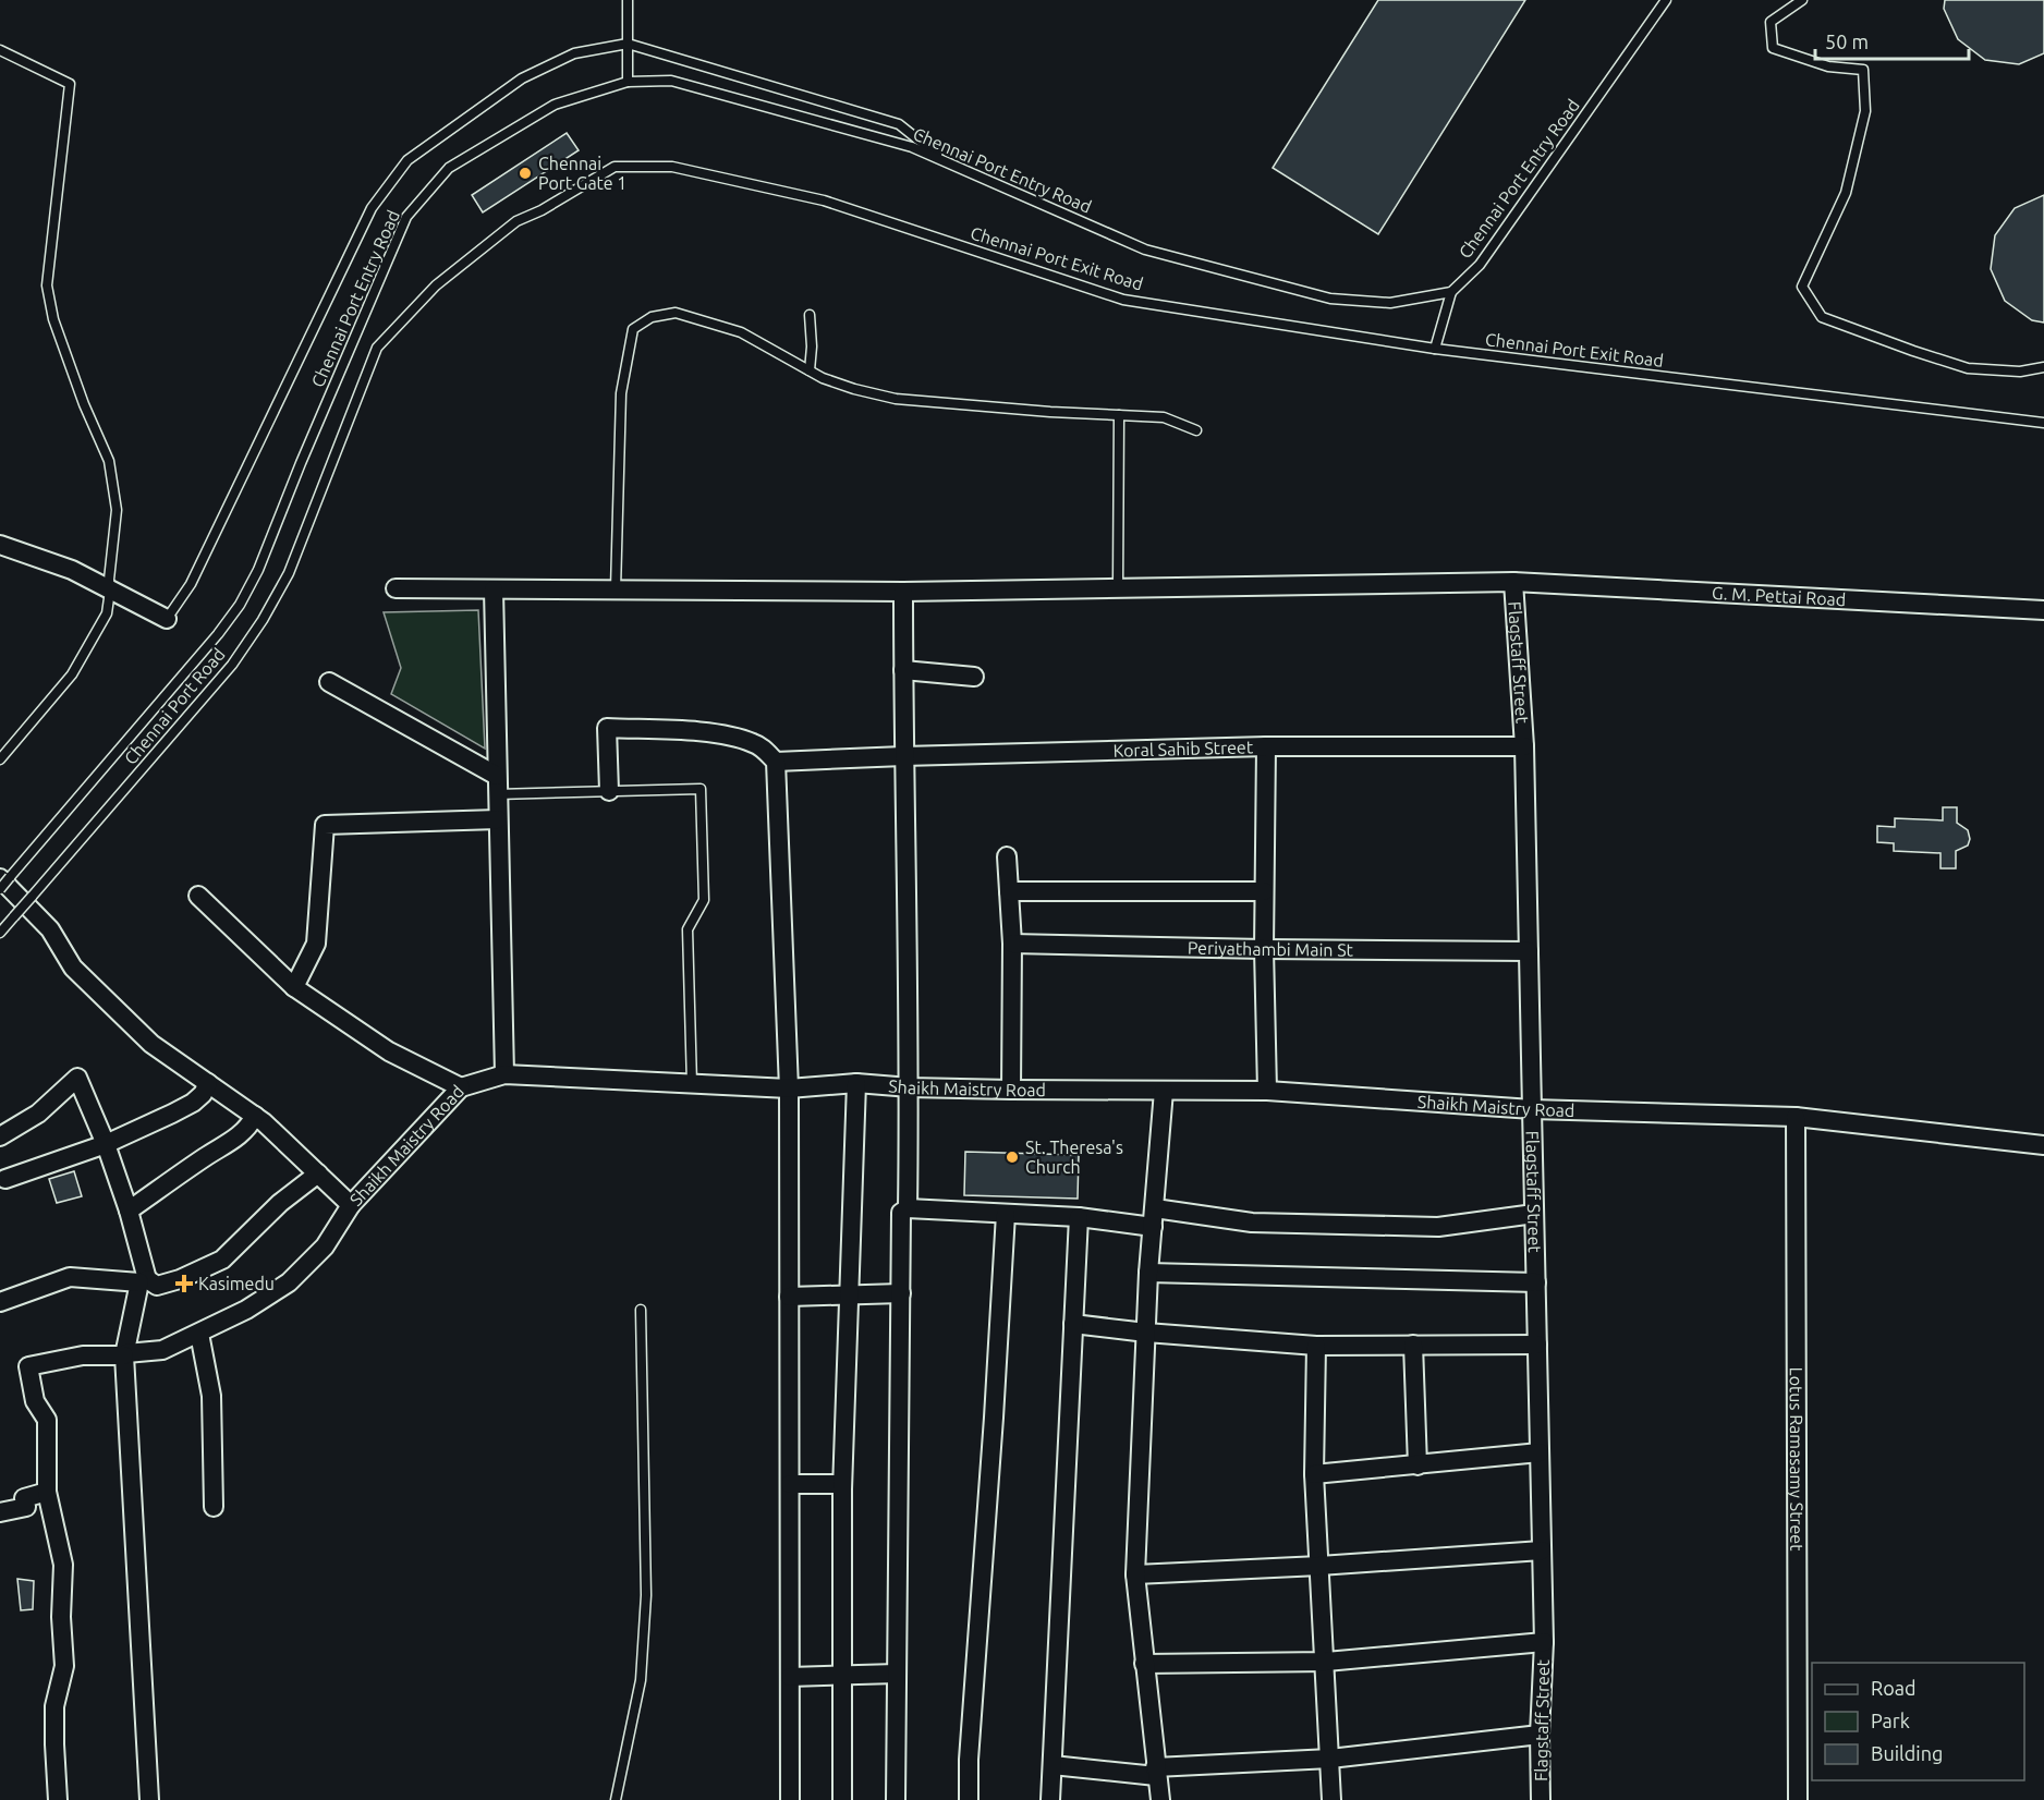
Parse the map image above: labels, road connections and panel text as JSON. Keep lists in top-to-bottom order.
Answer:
{
  "streets": {
    "street": [
      "G. M. Pettai Road",
      "Flagstaff Street",
      "Koral Sahib Street",
      "Periyathambi Main St",
      "Shaikh Maistry Road",
      "Lotus Ramasamy Street"
    ],
    "lane": ["Chennai Port Entry Road", "Chennai Port Exit Road", "Chennai Port Road"]
  },
  "crossings": [
    ["Chennai Port Entry Road", "Chennai Port Road"],
    ["Chennai Port Exit Road", "Chennai Port Road"],
    ["G. M. Pettai Road", "Flagstaff Street"],
    ["Flagstaff Street", "Koral Sahib Street"],
    ["Flagstaff Street", "Periyathambi Main St"],
    ["Flagstaff Street", "Shaikh Maistry Road"],
    ["Chennai Port Road", "Shaikh Maistry Road"],
    ["Shaikh Maistry Road", "Lotus Ramasamy Street"]
  ],
  "places": {
    "other": ["Chennai Port Gate 1", "St. Theresa's Church"],
    "health": ["Kasimedu"]
  },
  "legend": ["Road", "Park", "Building"],
  "scale_bar": "50 m"
}
